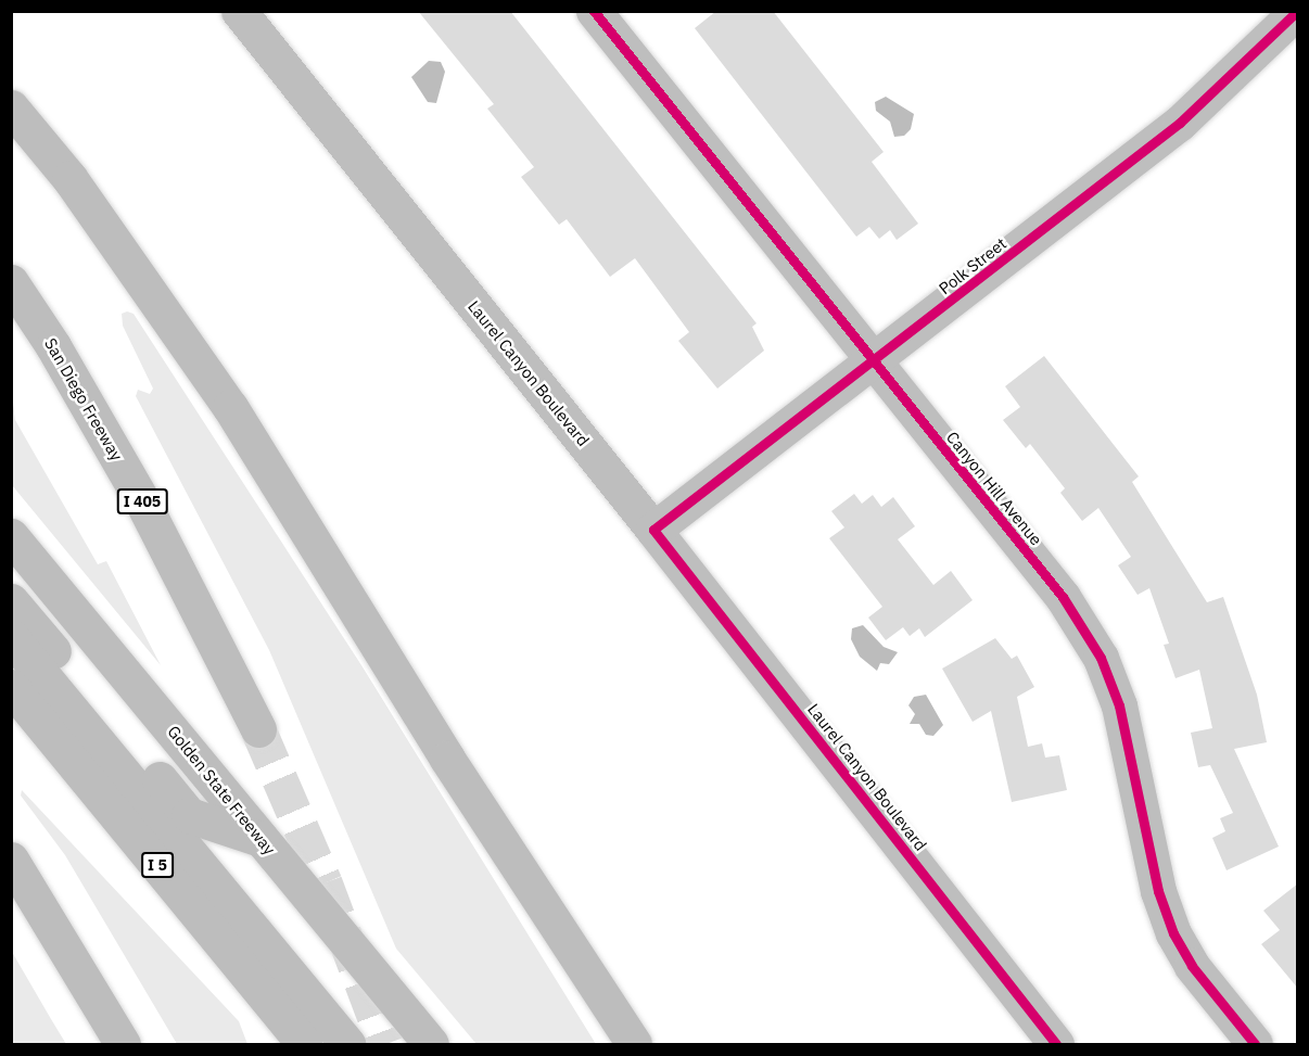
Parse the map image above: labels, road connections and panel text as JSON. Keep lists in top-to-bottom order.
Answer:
{
  "streets": {
    "highway": [
      "San Diego Freeway",
      "I 405",
      "Golden State Freeway",
      "I 5"
    ],
    "street": ["Polk Street", "Laurel Canyon Boulevard", "Canyon Hill Avenue"]
  },
  "crossings": [
    ["Polk Street", "Laurel Canyon Boulevard"],
    ["Polk Street", "Canyon Hill Avenue"]
  ]
}
